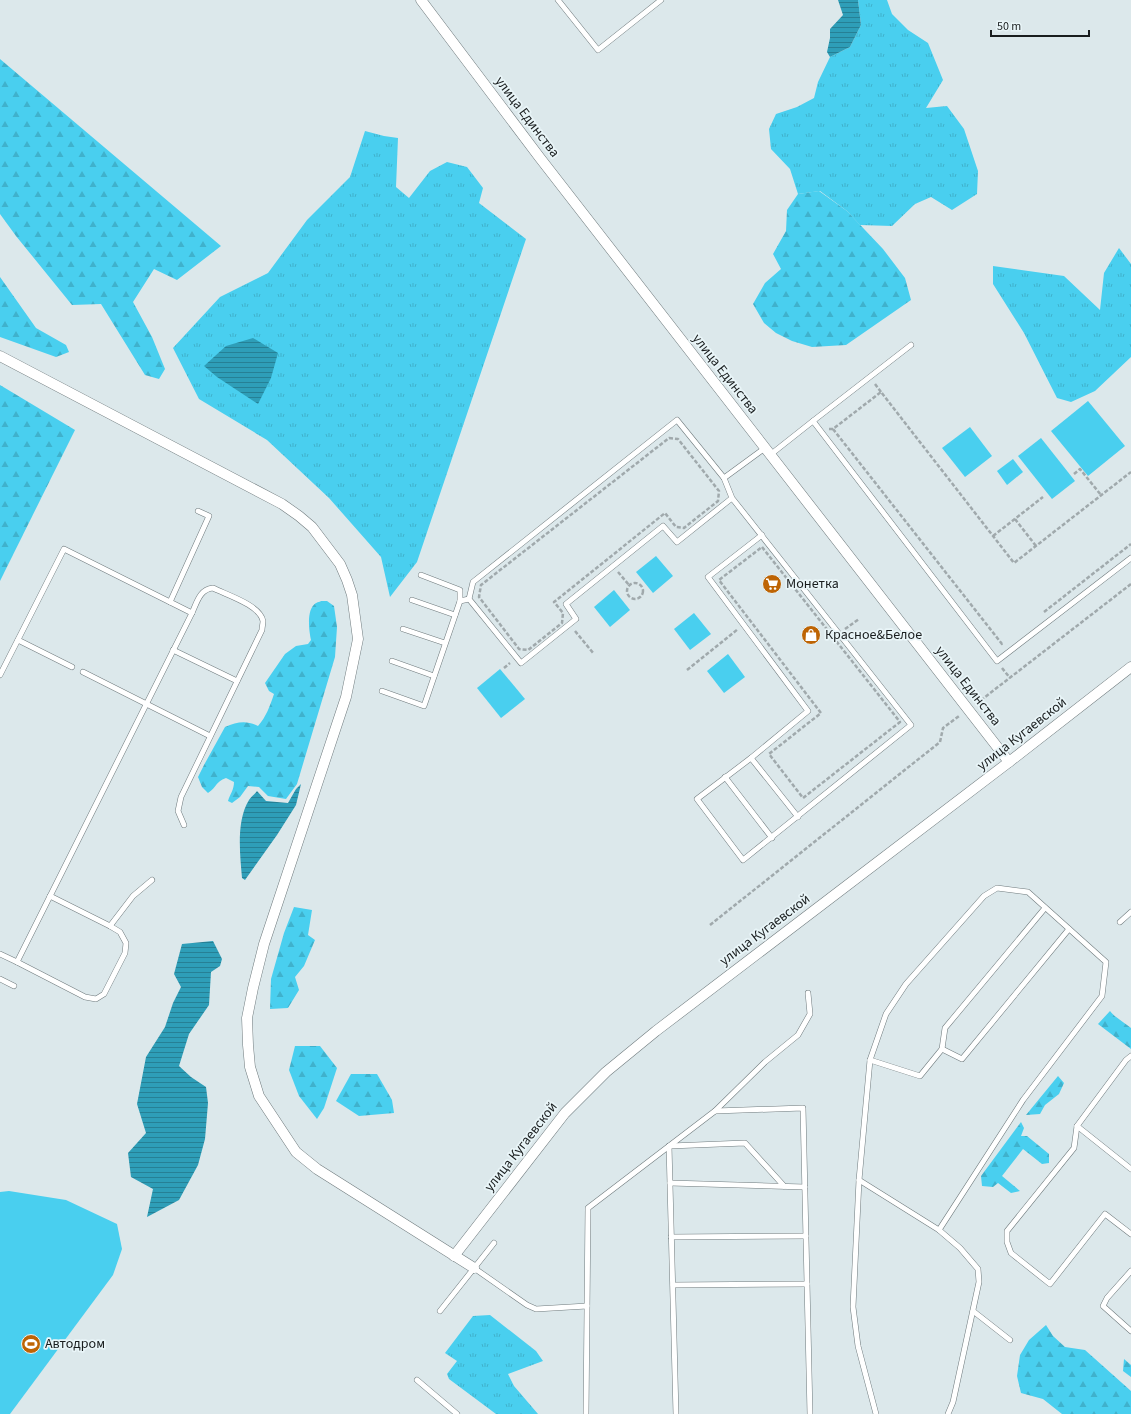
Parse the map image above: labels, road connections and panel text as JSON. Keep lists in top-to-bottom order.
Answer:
{
  "streets": {
    "street": ["улица Единства", "улица Кугаевской"]
  },
  "crossings": [
    ["улица Единства", "улица Кугаевской"]
  ],
  "places": {
    "supermarket": ["Монетка"],
    "shop": ["Красное&Белое"],
    "sports": ["Автодром"]
  },
  "scale_bar": "50 m"
}
